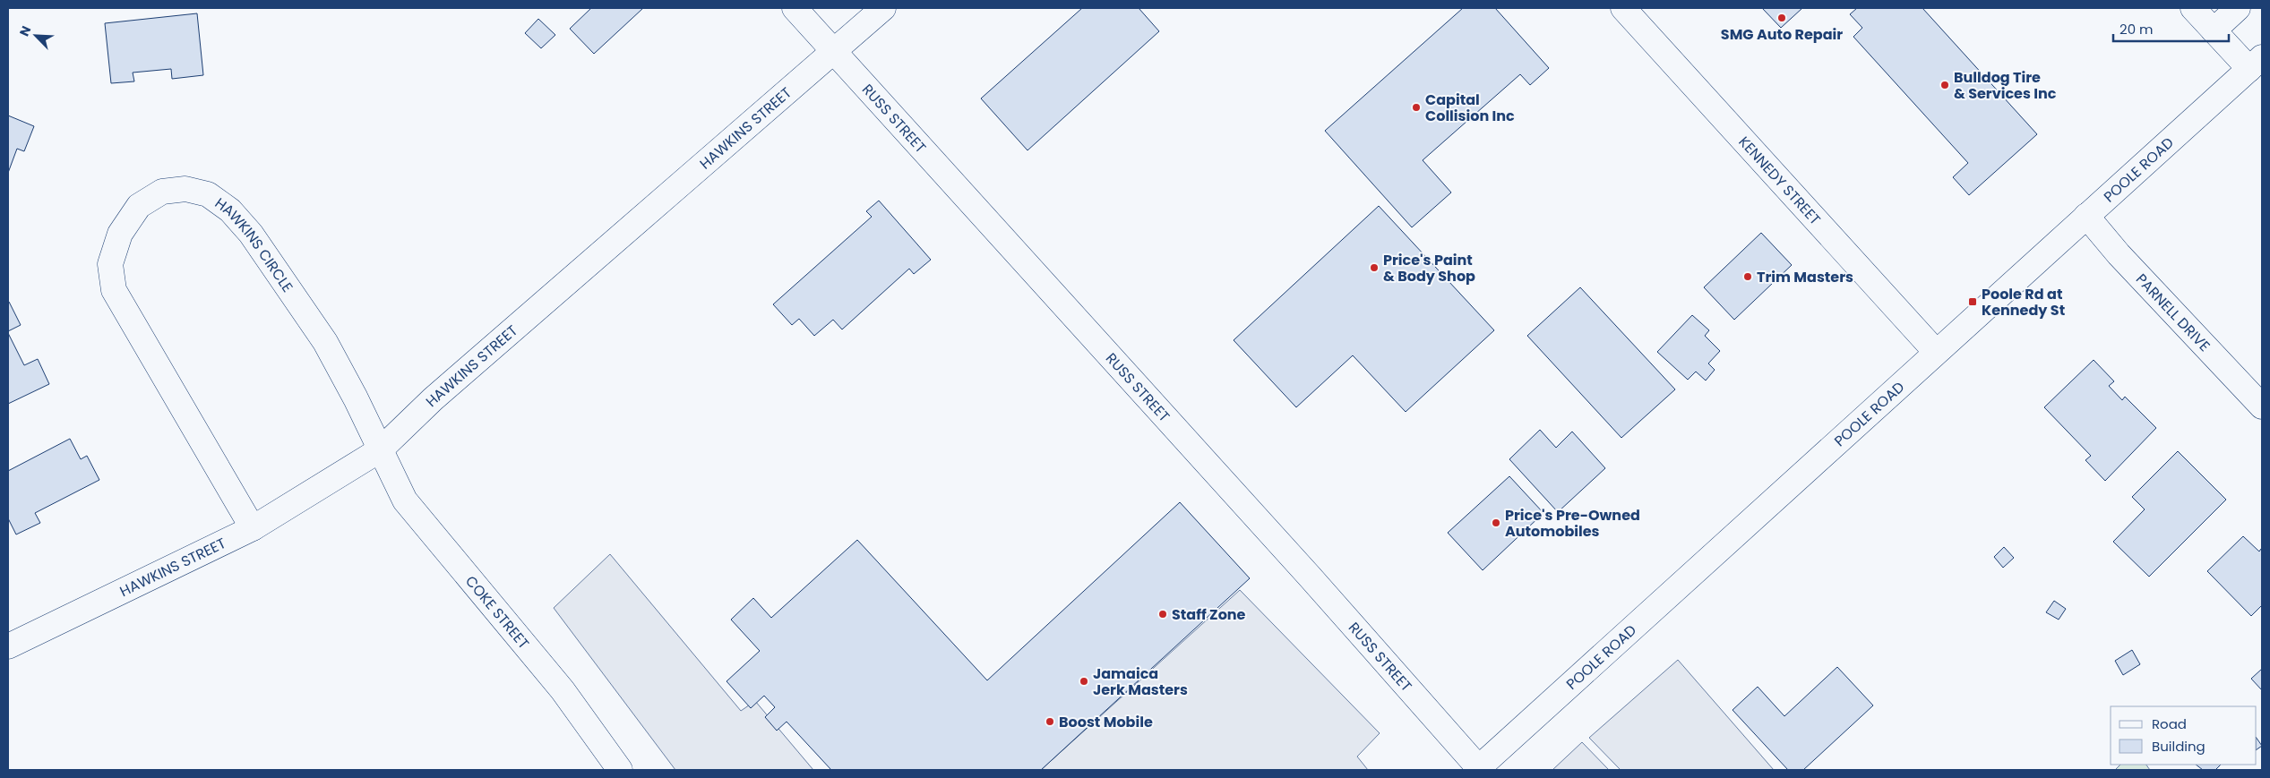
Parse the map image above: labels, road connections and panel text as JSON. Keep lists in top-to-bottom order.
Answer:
{
  "streets": {
    "street": [
      "RUSS STREET",
      "HAWKINS STREET",
      "POOLE ROAD",
      "KENNEDY STREET",
      "HAWKINS CIRCLE",
      "PARNELL DRIVE",
      "COKE STREET"
    ]
  },
  "crossings": [
    ["RUSS STREET", "HAWKINS STREET"],
    ["RUSS STREET", "POOLE ROAD"],
    ["HAWKINS STREET", "HAWKINS CIRCLE"],
    ["HAWKINS STREET", "COKE STREET"],
    ["POOLE ROAD", "KENNEDY STREET"],
    ["POOLE ROAD", "PARNELL DRIVE"],
    ["HAWKINS CIRCLE", "COKE STREET"]
  ],
  "places": {
    "other": [
      "SMG Auto Repair",
      "Bulldog Tire & Services Inc",
      "Capital Collision Inc",
      "Price's Paint & Body Shop",
      "Trim Masters",
      "Price's Pre-Owned Automobiles",
      "Staff Zone",
      "Jamaica Jerk Masters",
      "Boost Mobile"
    ],
    "transit": ["Poole Rd at Kennedy St"]
  },
  "legend": ["Road", "Building"],
  "scale_bar": "20 m",
  "north": "top left"
}
